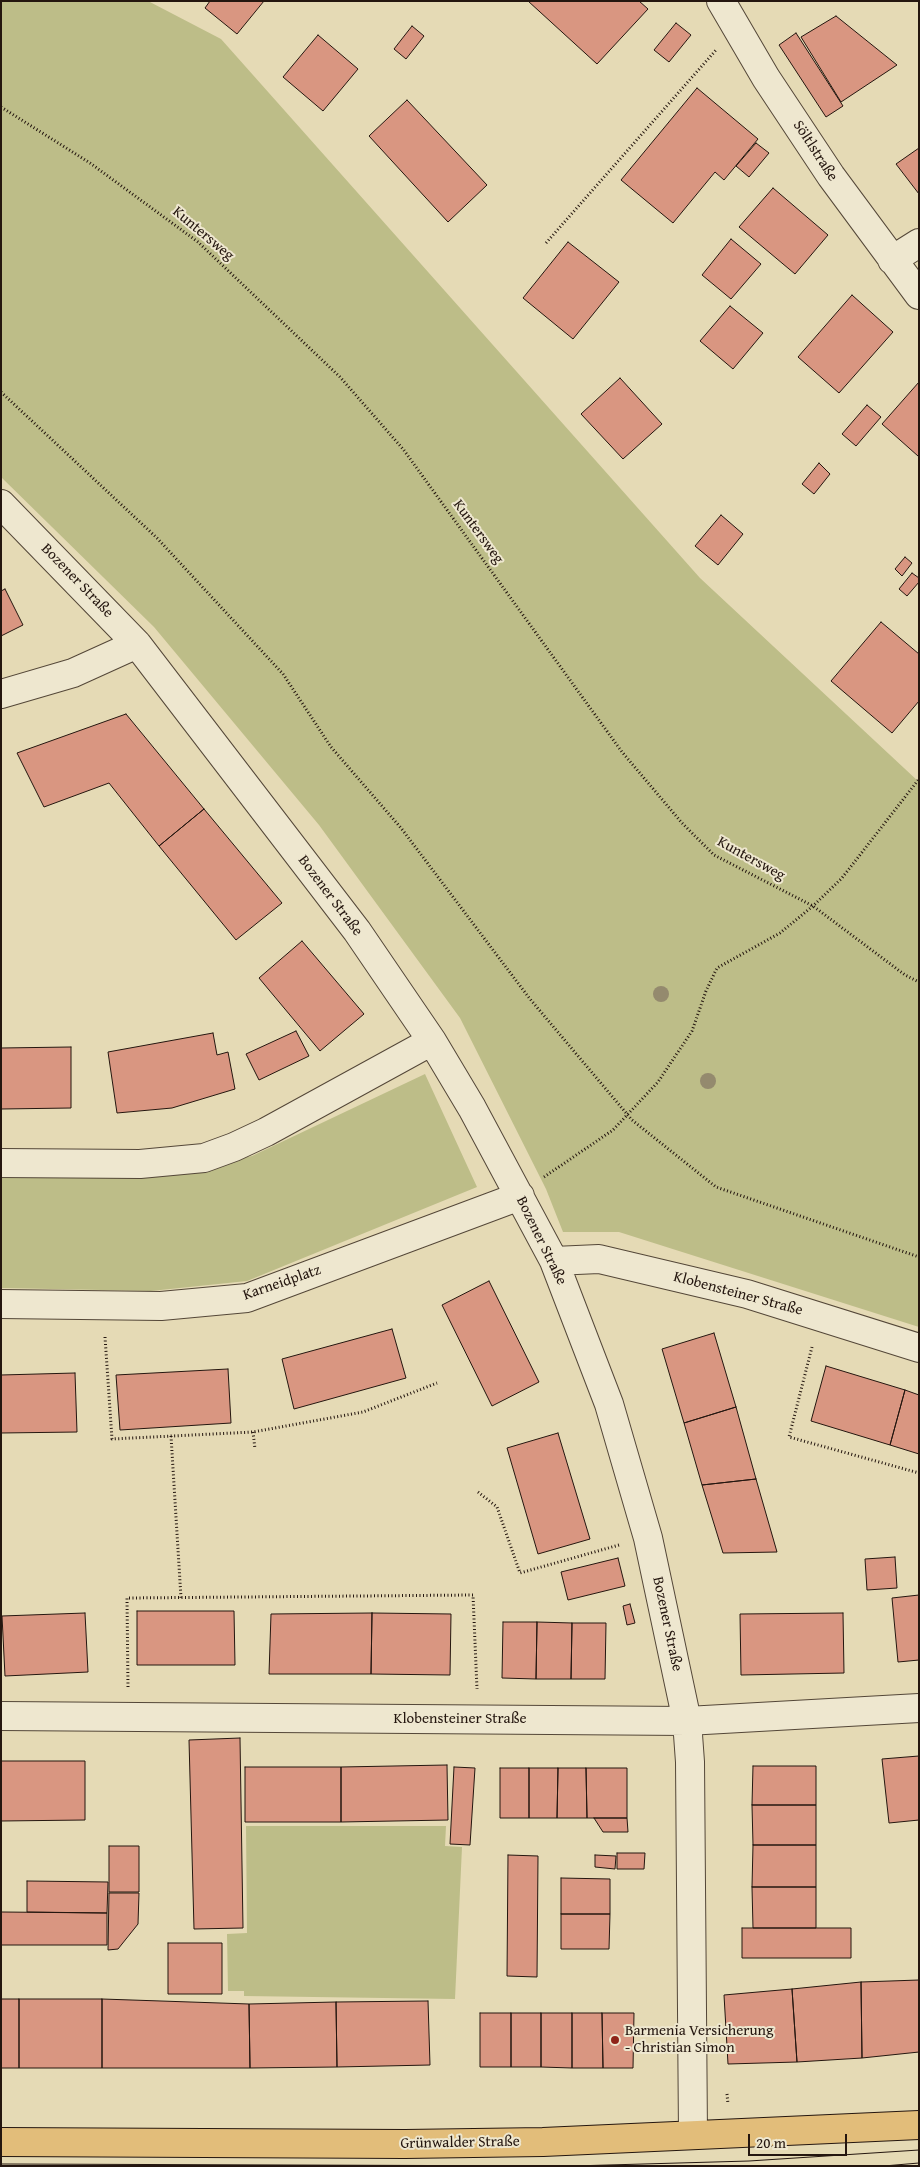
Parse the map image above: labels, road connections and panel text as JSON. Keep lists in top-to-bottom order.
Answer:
{
  "streets": {
    "main road": ["Grünwalder Straße"],
    "street": [
      "Söltlstraße",
      "Bozener Straße",
      "Karneidplatz",
      "Klobensteiner Straße"
    ],
    "path": ["Kuntersweg"]
  },
  "crossings": [
    ["Bozener Straße", "Karneidplatz"],
    ["Bozener Straße", "Klobensteiner Straße"],
    ["Bozener Straße", "Grünwalder Straße"]
  ],
  "places": ["Barmenia Versicherung - Christian Simon"],
  "scale_bar": "20 m"
}
